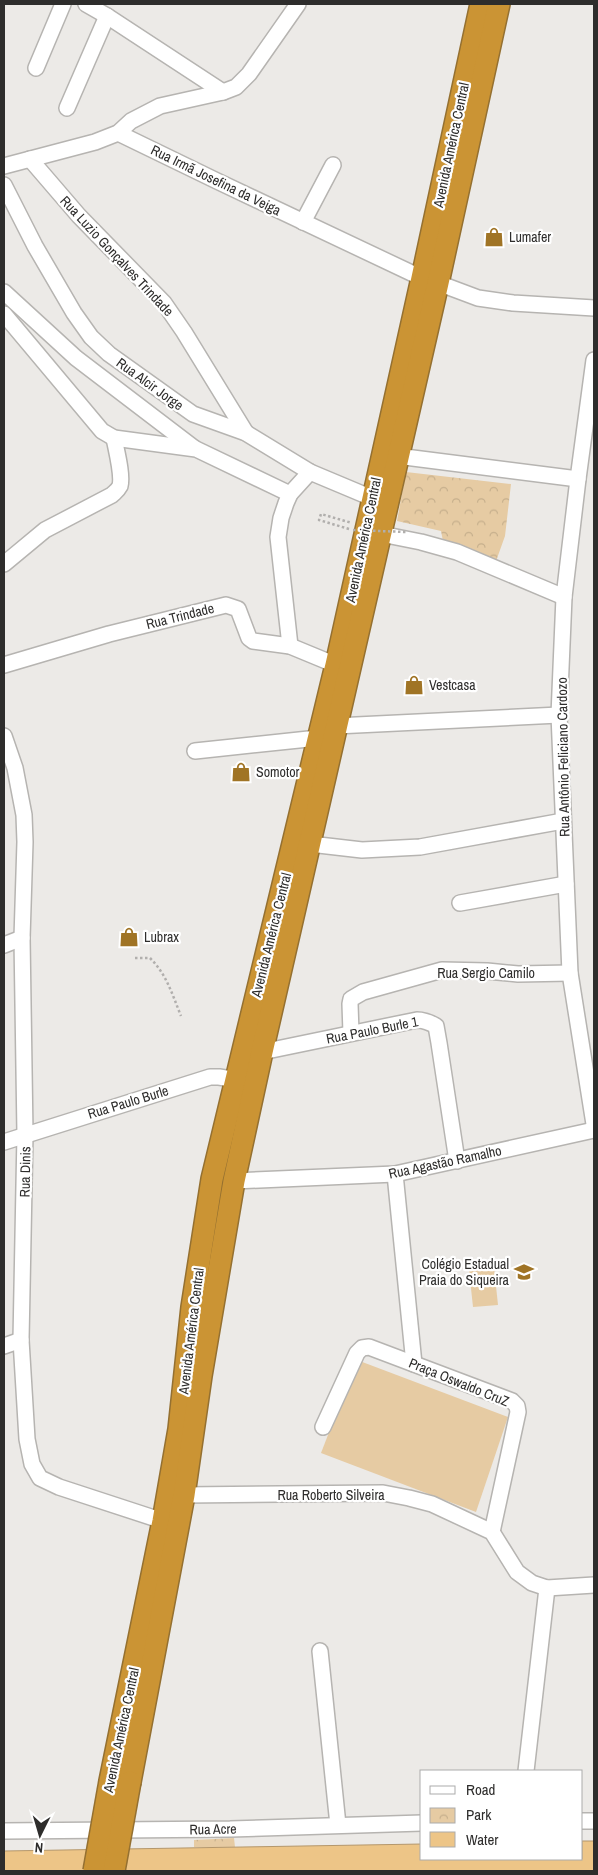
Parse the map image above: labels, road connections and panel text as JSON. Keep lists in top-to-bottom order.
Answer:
{
  "streets": {
    "highway": ["Avenida América Central"],
    "street": [
      "Rua Irmã Josefina da Veiga",
      "Rua Luzio Gonçalves Trindade",
      "Rua Alcir Jorge",
      "Rua Trindade",
      "Rua Antônio Feliciano Cardozo",
      "Rua Sergio Camilo",
      "Rua Paulo Burle 1",
      "Rua Paulo Burle",
      "Rua Agastão Ramalho",
      "Rua Dinis",
      "Praça Oswaldo CruZ",
      "Rua Roberto Silveira",
      "Rua Acre"
    ]
  },
  "crossings": [
    ["Avenida América Central", "Rua Irmã Josefina da Veiga"],
    ["Avenida América Central", "Rua Alcir Jorge"],
    ["Avenida América Central", "Rua Trindade"],
    ["Avenida América Central", "Rua Paulo Burle 1"],
    ["Avenida América Central", "Rua Paulo Burle"],
    ["Avenida América Central", "Rua Agastão Ramalho"],
    ["Avenida América Central", "Rua Dinis"],
    ["Avenida América Central", "Rua Roberto Silveira"],
    ["Rua Luzio Gonçalves Trindade", "Rua Alcir Jorge"],
    ["Rua Antônio Feliciano Cardozo", "Rua Sergio Camilo"],
    ["Rua Sergio Camilo", "Rua Paulo Burle 1"],
    ["Rua Paulo Burle 1", "Rua Agastão Ramalho"],
    ["Rua Paulo Burle", "Rua Dinis"],
    ["Praça Oswaldo CruZ", "Rua Roberto Silveira"]
  ],
  "places": {
    "shop": [
      "Lumafer",
      "Vestcasa",
      "Somotor",
      "Lubrax"
    ],
    "school or university": ["Colégio Estadual Praia do Siqueira"]
  },
  "legend": ["Road", "Park", "Water"],
  "north": "bottom"
}
